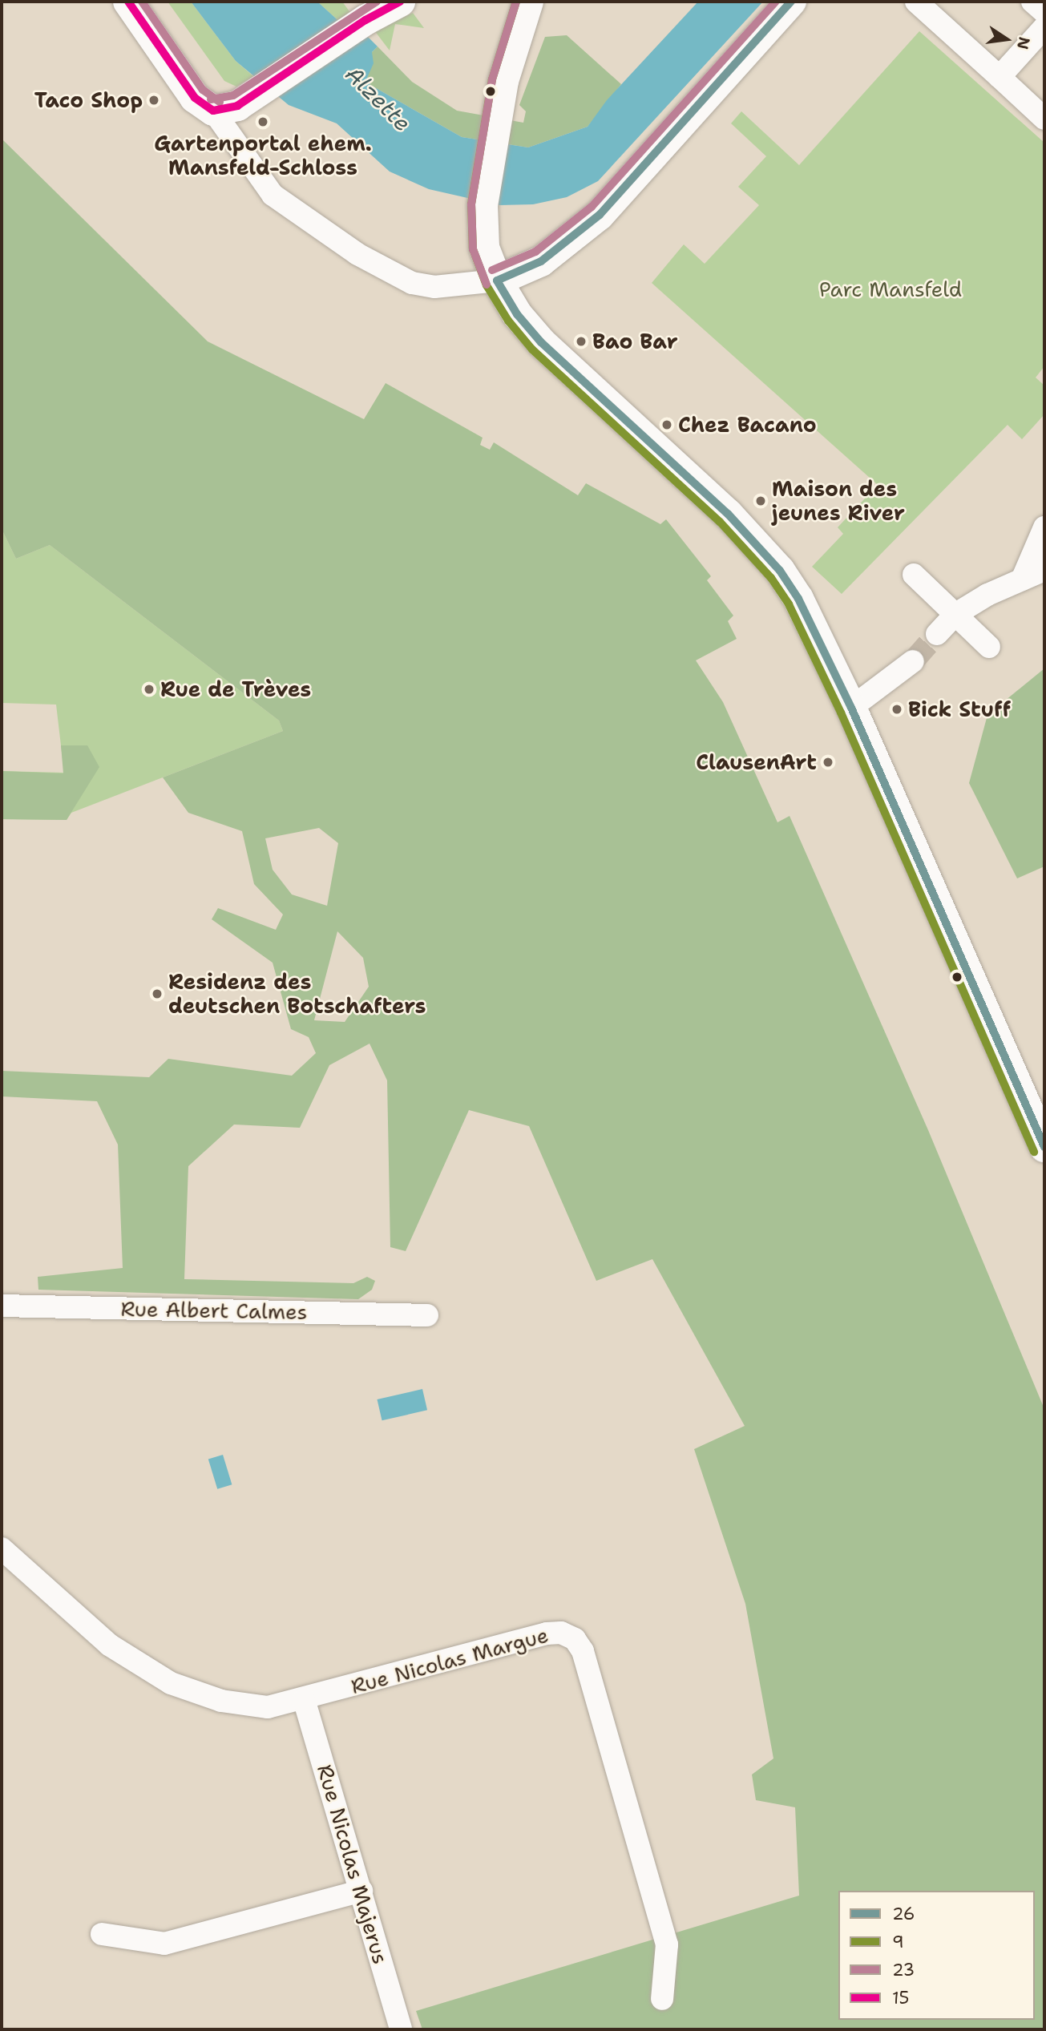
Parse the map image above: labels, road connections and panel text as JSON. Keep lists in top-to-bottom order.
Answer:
{
  "streets": {
    "street": ["Rue Albert Calmes", "Rue Nicolas Margue", "Rue Nicolas Majerus"]
  },
  "crossings": [
    ["Rue Nicolas Margue", "Rue Nicolas Majerus"]
  ],
  "water": ["Alzette"],
  "parks": ["Parc Mansfeld"],
  "places": [
    "Taco Shop",
    "Gartenportal ehem. Mansfeld-Schloss",
    "Bao Bar",
    "Chez Bacano",
    "Maison des jeunes River",
    "Rue de Trèves",
    "Bick Stuff",
    "ClausenArt",
    "Residenz des deutschen Botschafters"
  ],
  "lines": [
    "transit line 26",
    "transit line 9",
    "transit line 23",
    "transit line 15"
  ],
  "legend": [
    "26",
    "9",
    "23",
    "15"
  ],
  "north": "right"
}
